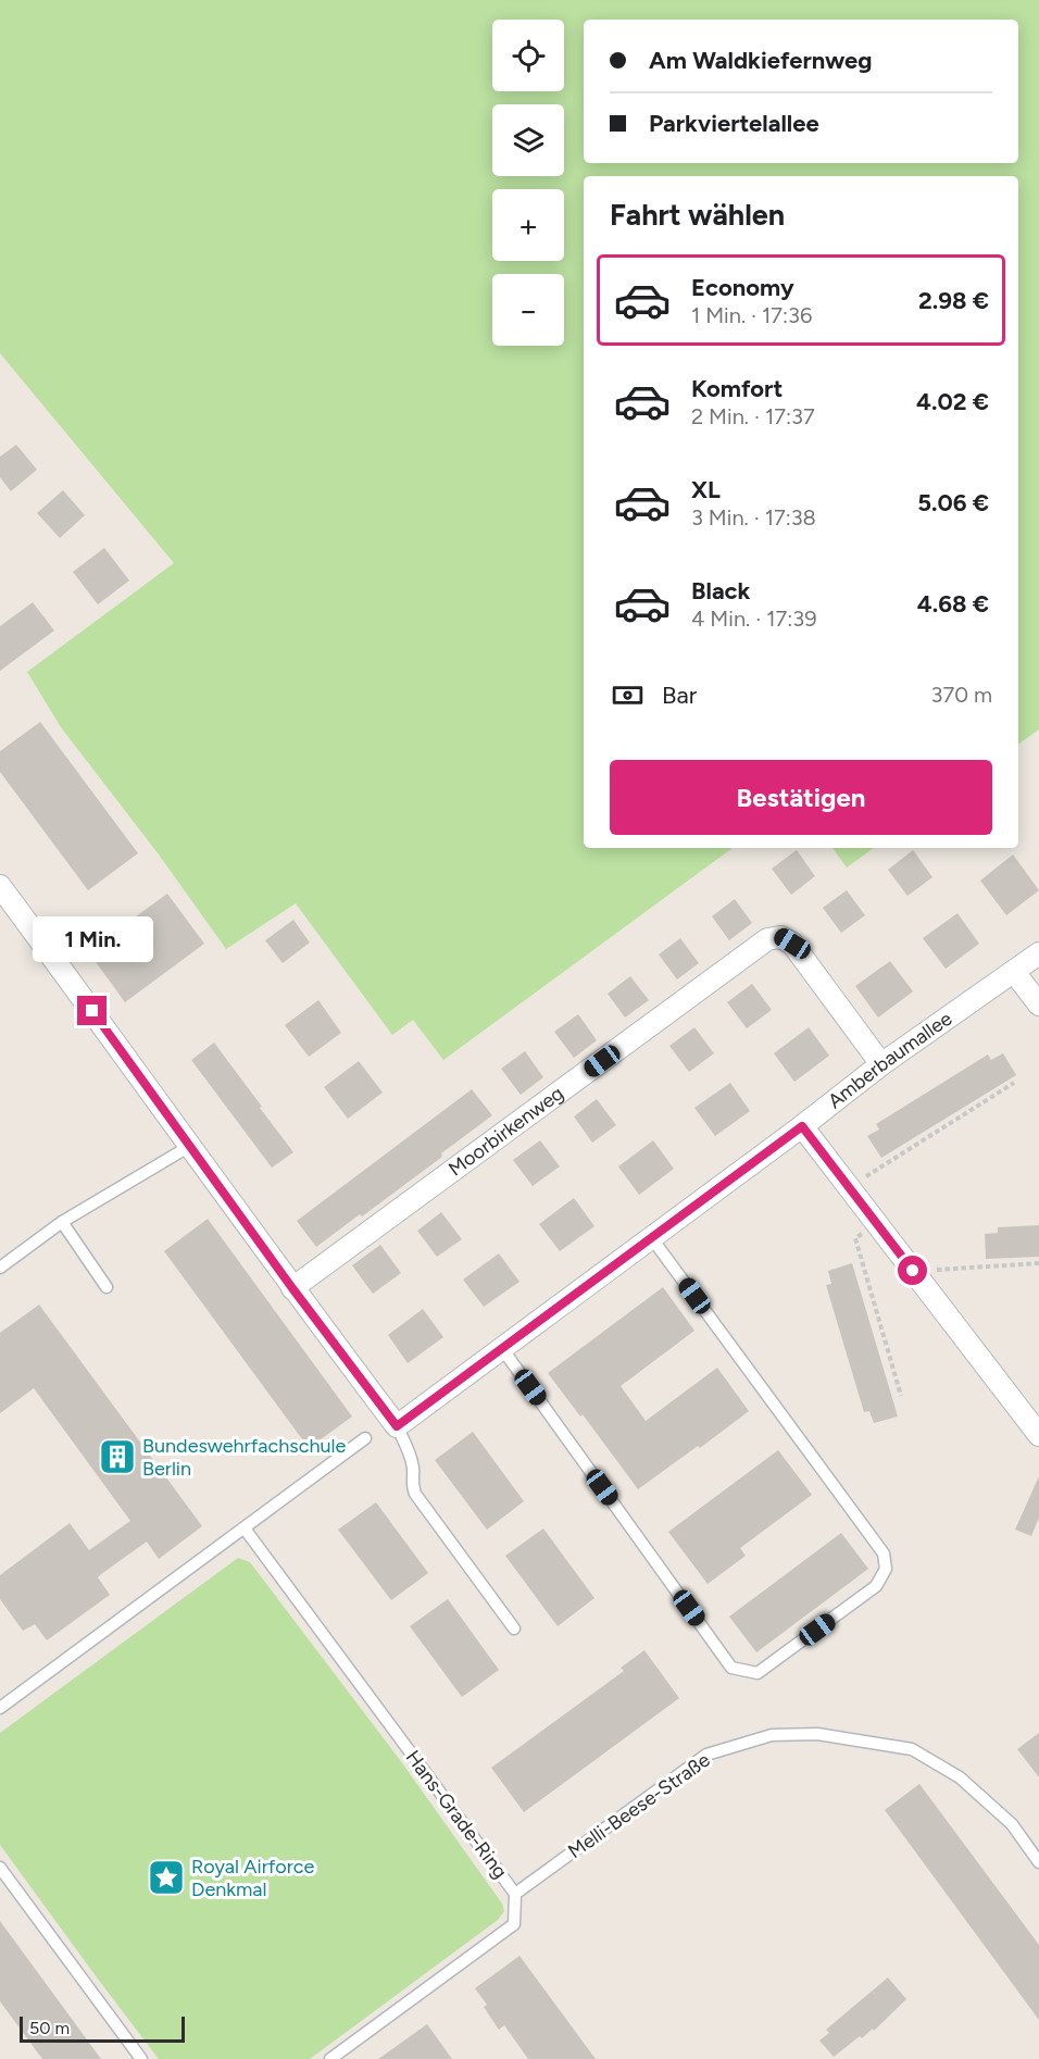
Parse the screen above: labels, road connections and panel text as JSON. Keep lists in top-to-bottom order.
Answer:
{
  "streets": {
    "street": ["Amberbaumallee", "Moorbirkenweg"],
    "lane": ["Melli-Beese-Straße", "Hans-Grade-Ring"]
  },
  "crossings": [
    ["Amberbaumallee", "Moorbirkenweg"],
    ["Melli-Beese-Straße", "Hans-Grade-Ring"]
  ],
  "places": {
    "building": ["Bundeswehrfachschule Berlin"],
    "place": ["Royal Airforce Denkmal"]
  },
  "scale_bar": "50 m",
  "page": {
    "map_buttons": ["+", "−"],
    "banner": ["Am Waldkiefernweg", "Parkviertelallee"],
    "heading": "Fahrt wählen",
    "list": [
      {
        "name": "Economy",
        "note": "1 Min. · 17:36",
        "value": "2.98 €"
      },
      {
        "name": "Komfort",
        "note": "2 Min. · 17:37",
        "value": "4.02 €"
      },
      {
        "name": "XL",
        "note": "3 Min. · 17:38",
        "value": "5.06 €"
      },
      {
        "name": "Black",
        "note": "4 Min. · 17:39",
        "value": "4.68 €"
      }
    ],
    "pay": ["Bar", "370 m"],
    "buttons": "Bestätigen",
    "bubble": "1 Min.",
    "scale": "50 m"
  }
}
